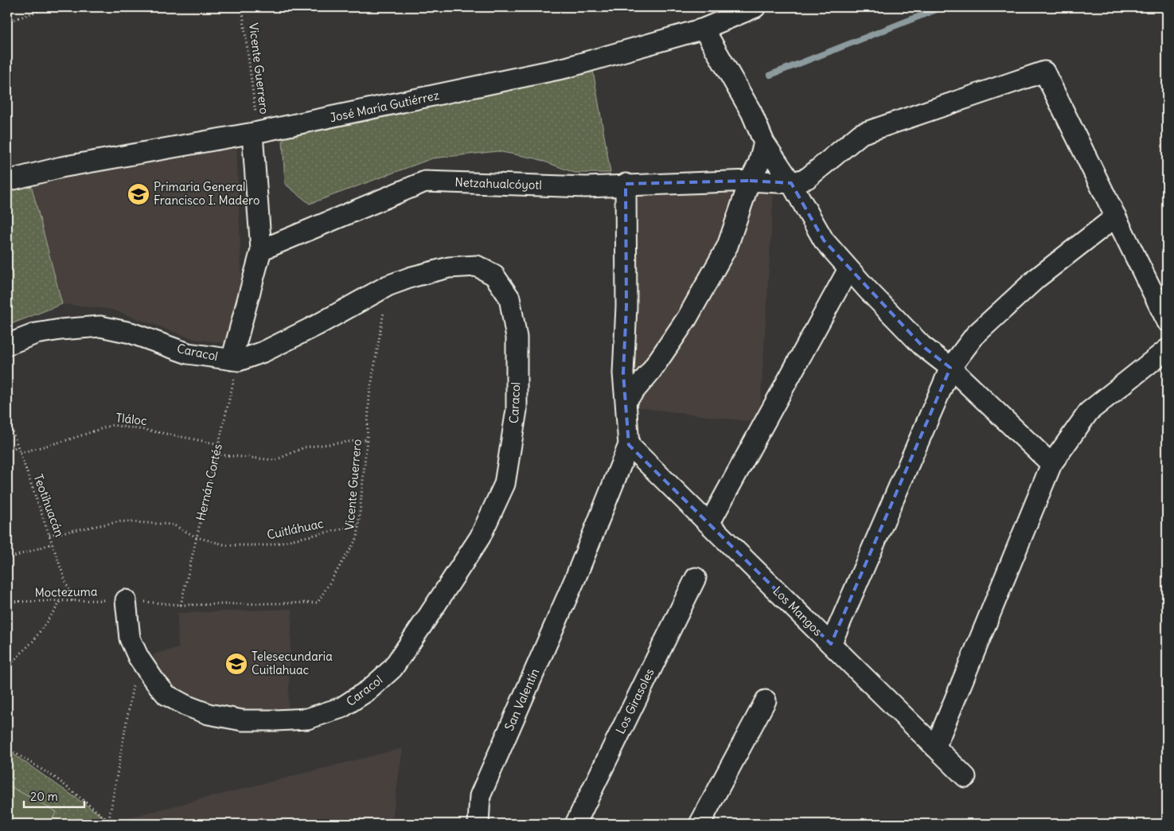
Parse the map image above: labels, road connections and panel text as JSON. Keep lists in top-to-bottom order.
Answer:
{
  "streets": {
    "street": [
      "José María Gutiérrez",
      "Netzahualcóyotl",
      "Caracol",
      "Los Mangos",
      "San Valentín",
      "Los Girasoles"
    ],
    "path": [
      "Vicente Guerrero",
      "Tláloc",
      "Hernán Cortés",
      "Teotihuacán",
      "Cuitláhuac",
      "Moctezuma"
    ]
  },
  "crossings": [
    ["Vicente Guerrero", "José María Gutiérrez"],
    ["Vicente Guerrero", "Caracol"],
    ["Vicente Guerrero", "Hernán Cortés"],
    ["Vicente Guerrero", "Cuitláhuac"],
    ["Vicente Guerrero", "Moctezuma"],
    ["Caracol", "Hernán Cortés"],
    ["Caracol", "Moctezuma"],
    ["Tláloc", "Hernán Cortés"],
    ["Tláloc", "Teotihuacán"],
    ["Hernán Cortés", "Cuitláhuac"],
    ["Teotihuacán", "Cuitláhuac"],
    ["Teotihuacán", "Moctezuma"],
    ["Los Mangos", "San Valentín"]
  ],
  "places": {
    "school or university": ["Primaria General Francisco I. Madero", "Telesecundaria Cuitlahuac"]
  },
  "scale_bar": "20 m"
}
